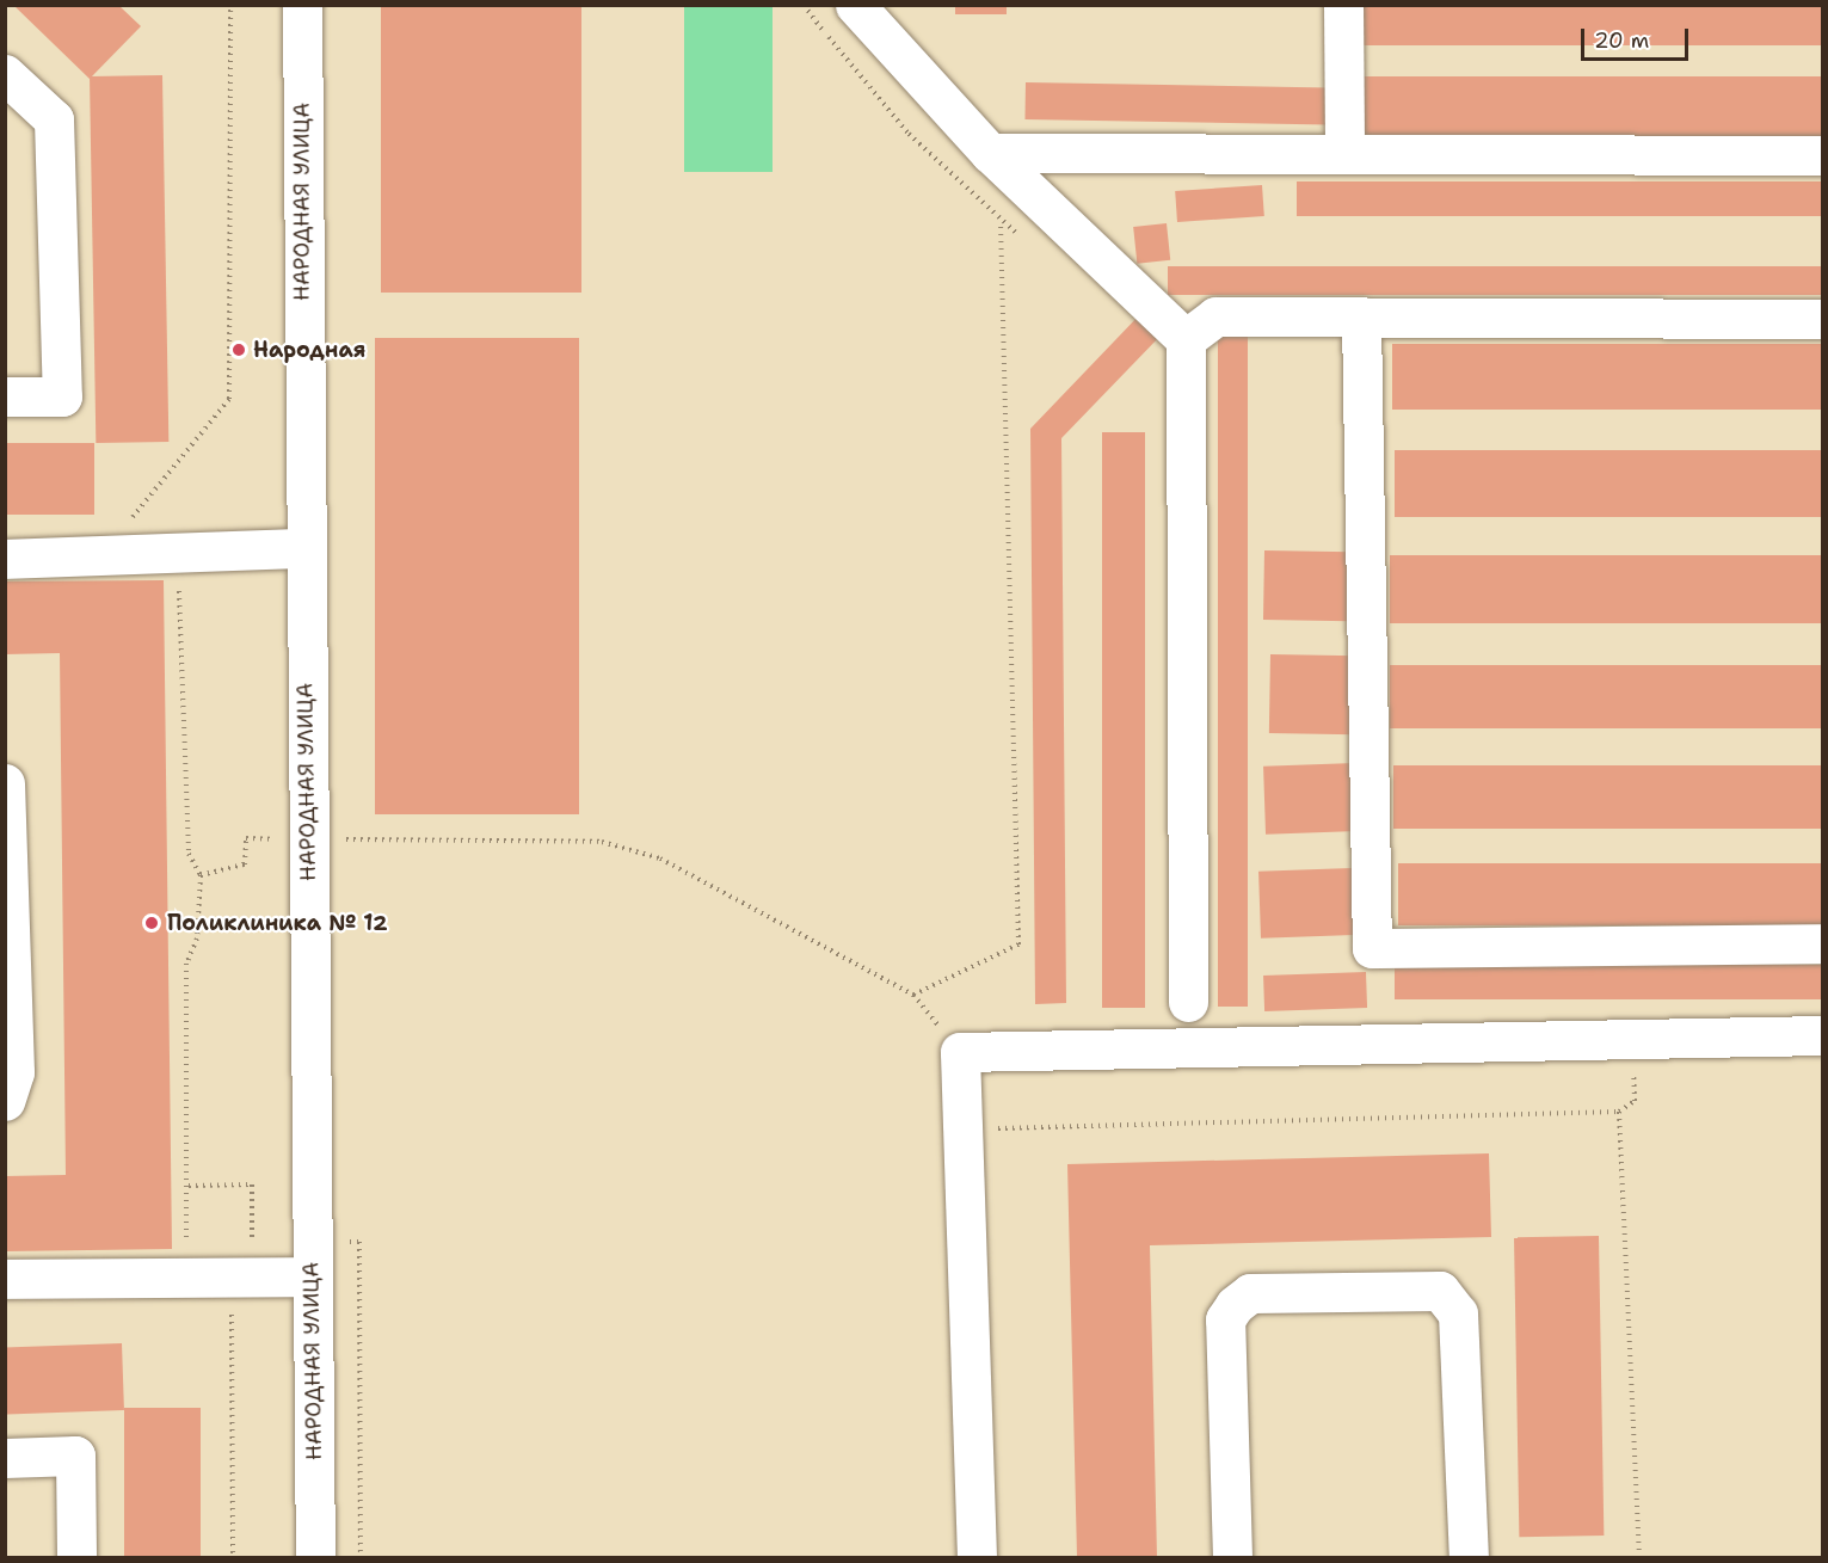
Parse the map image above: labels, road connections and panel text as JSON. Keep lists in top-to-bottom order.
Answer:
{
  "streets": {
    "street": ["НАРОДНАЯ УЛИЦА"]
  },
  "places": ["Народная", "Поликлиника № 12"],
  "scale_bar": "20 m"
}
